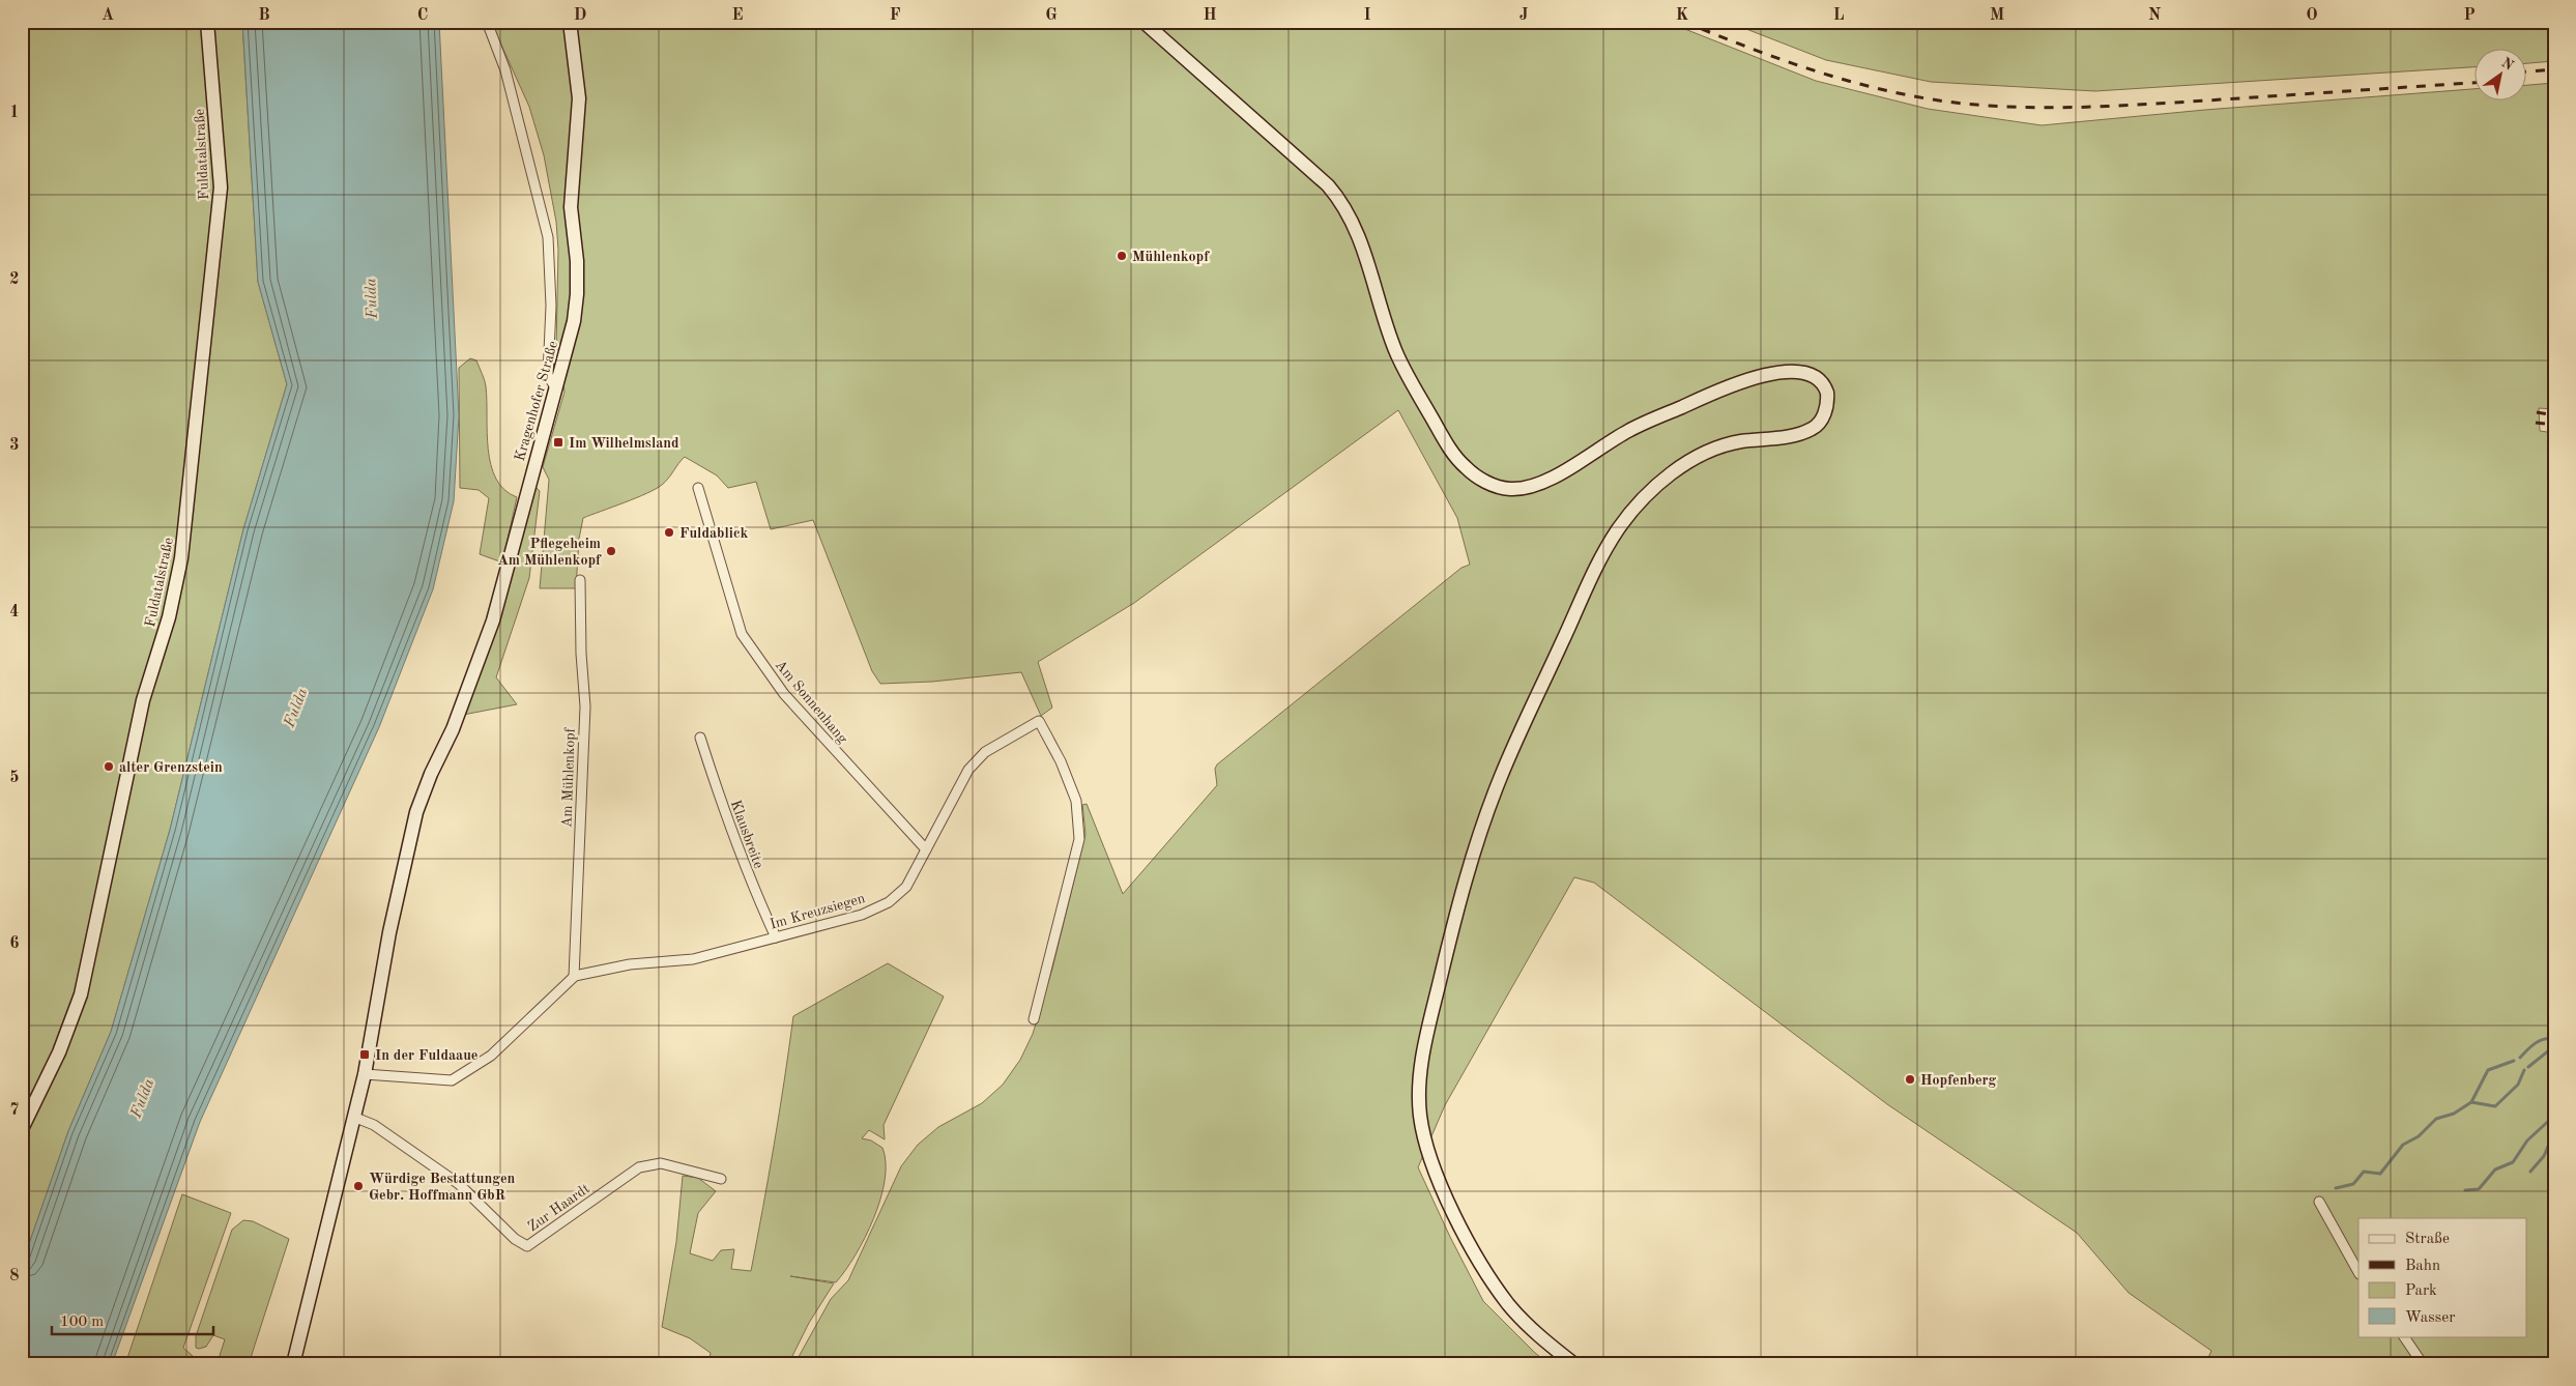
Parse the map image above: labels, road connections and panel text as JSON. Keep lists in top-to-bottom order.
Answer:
{
  "streets": {
    "street": [
      "Fuldatalstraße",
      "Kragenhofer Straße",
      "Am Sonnenhang",
      "Am Mühlenkopf",
      "Klausbreite",
      "Im Kreuzsiegen",
      "Zur Haardt"
    ]
  },
  "crossings": [
    ["Kragenhofer Straße", "Im Kreuzsiegen"],
    ["Am Sonnenhang", "Im Kreuzsiegen"],
    ["Am Mühlenkopf", "Im Kreuzsiegen"],
    ["Klausbreite", "Im Kreuzsiegen"]
  ],
  "water": ["Fulda"],
  "places": {
    "other": [
      "Mühlenkopf",
      "Fuldablick",
      "Pflegeheim Am Mühlenkopf",
      "alter Grenzstein",
      "Hopfenberg",
      "Würdige Bestattungen Gebr. Hoffmann GbR"
    ],
    "transit": ["Im Wilhelmsland", "In der Fuldaaue"]
  },
  "legend": [
    "Straße",
    "Bahn",
    "Park",
    "Wasser"
  ],
  "scale_bar": "100 m",
  "north": "top right",
  "grid": {
    "columns": [
      "A",
      "B",
      "C",
      "D",
      "E",
      "F",
      "G",
      "H",
      "I",
      "J",
      "K",
      "L",
      "M",
      "N",
      "O",
      "P"
    ],
    "rows": [
      "1",
      "2",
      "3",
      "4",
      "5",
      "6",
      "7",
      "8"
    ]
  }
}
